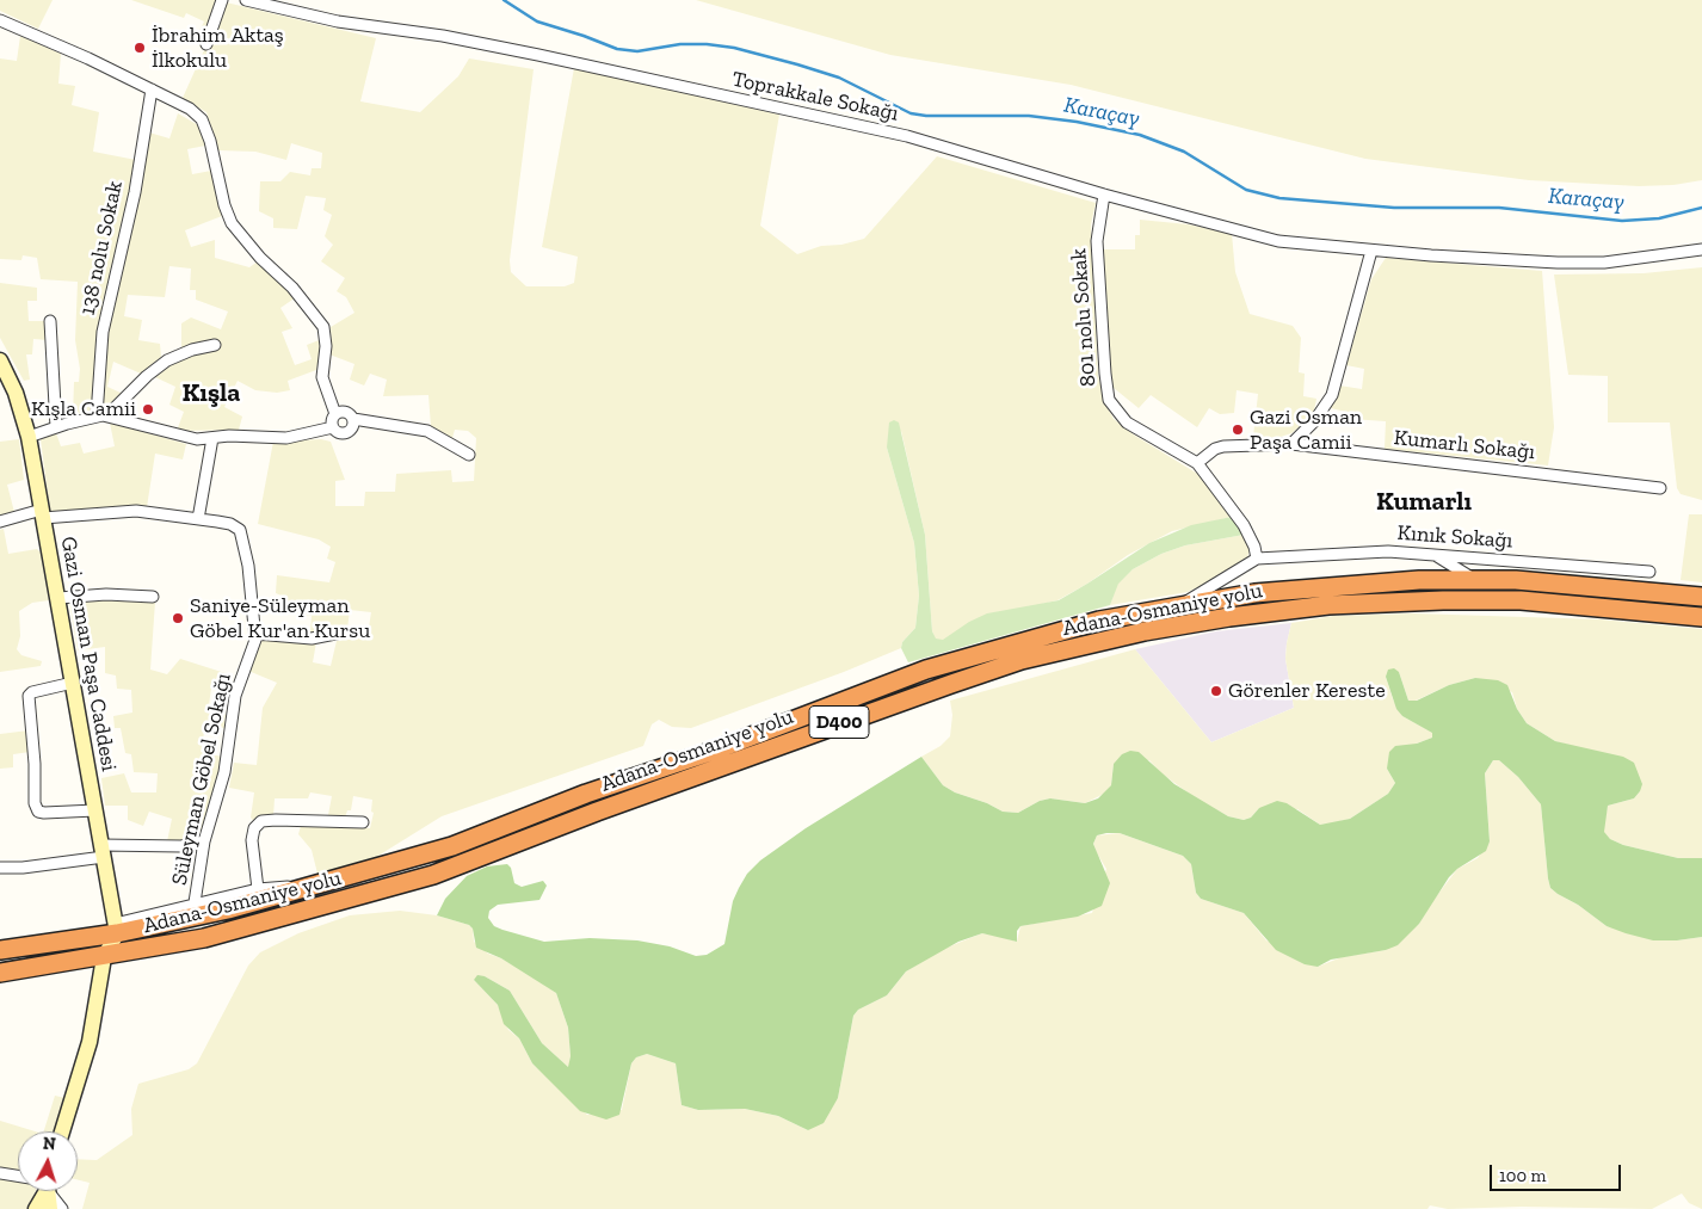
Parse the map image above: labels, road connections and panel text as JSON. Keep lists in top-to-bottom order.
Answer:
{
  "streets": {
    "highway": ["Adana-Osmaniye yolu", "D400"],
    "street": [
      "Toprakkale Sokağı",
      "138 nolu Sokak",
      "801 nolu Sokak",
      "Kumarlı Sokağı",
      "Kınık Sokağı",
      "Gazi Osman Paşa Caddesi",
      "Süleyman Göbel Sokağı"
    ]
  },
  "crossings": [
    ["Toprakkale Sokağı", "801 nolu Sokak"],
    ["801 nolu Sokak", "Kumarlı Sokağı"],
    ["Kınık Sokağı", "Adana-Osmaniye yolu"],
    ["Adana-Osmaniye yolu", "Gazi Osman Paşa Caddesi"],
    ["Adana-Osmaniye yolu", "Süleyman Göbel Sokağı"],
    ["Gazi Osman Paşa Caddesi", "Süleyman Göbel Sokağı"]
  ],
  "districts": ["Kışla", "Kumarlı"],
  "water": ["Karaçay"],
  "places": [
    "İbrahim Aktaş İlkokulu",
    "Kışla Camii",
    "Gazi Osman Paşa Camii",
    "Saniye-Süleyman Göbel Kur'an Kursu",
    "Görenler Kereste"
  ],
  "scale_bar": "100 m",
  "north": "top"
}
